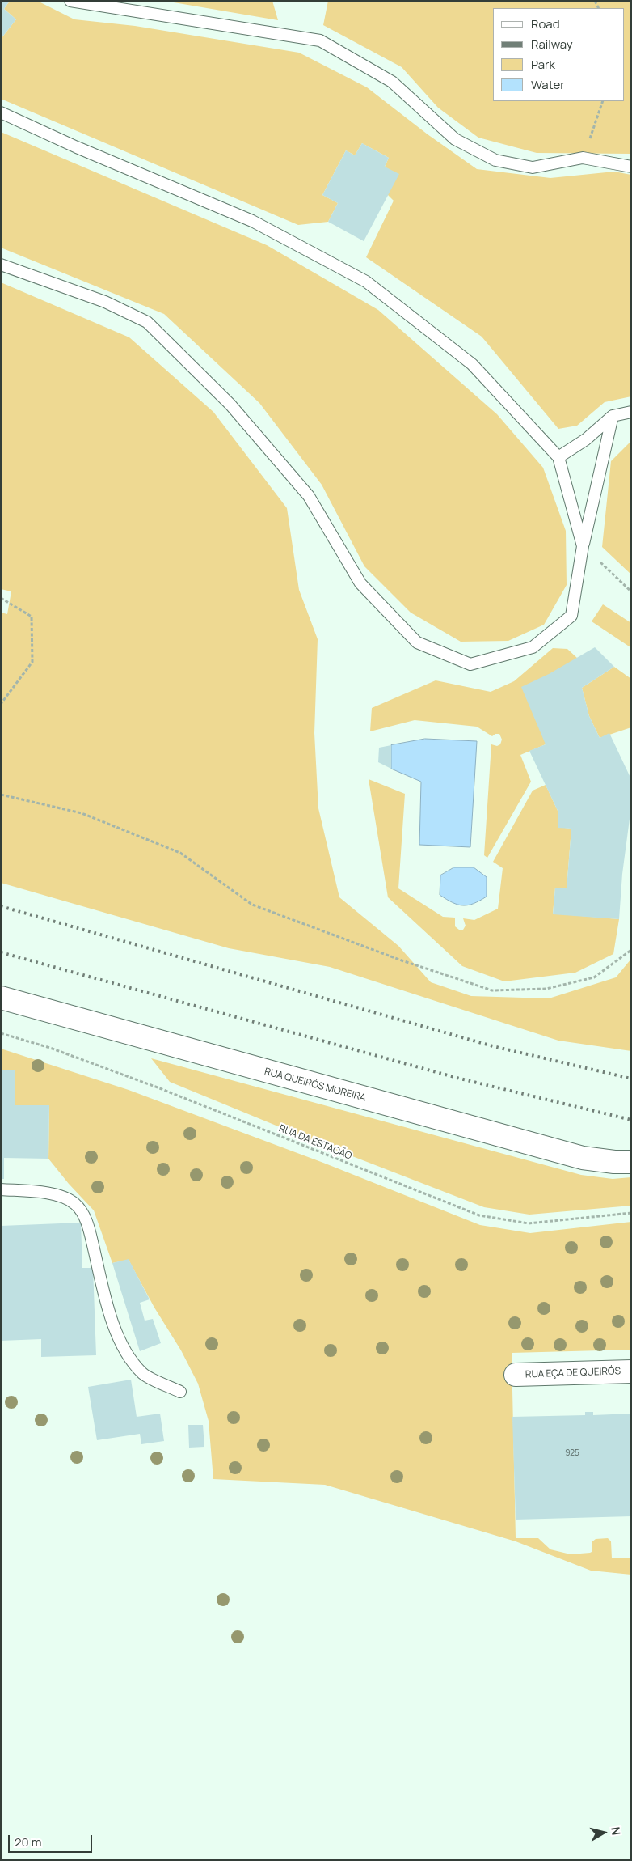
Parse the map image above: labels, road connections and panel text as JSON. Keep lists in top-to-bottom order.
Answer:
{
  "streets": {
    "main road": ["RUA QUEIRÓS MOREIRA", "RUA EÇA DE QUEIRÓS"],
    "path": ["RUA DA ESTAÇÃO"]
  },
  "house_numbers": ["925"],
  "legend": [
    "Road",
    "Railway",
    "Park",
    "Water"
  ],
  "scale_bar": "20 m",
  "north": "right"
}
